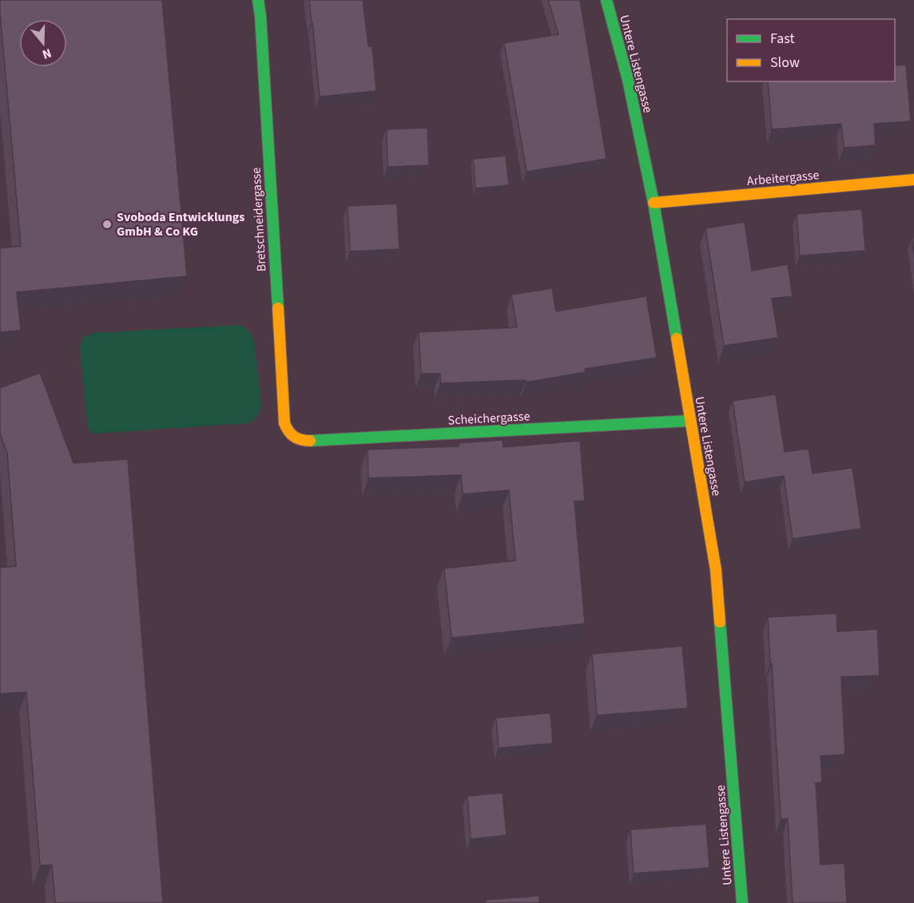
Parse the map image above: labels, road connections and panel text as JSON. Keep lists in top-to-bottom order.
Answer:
{
  "streets": {
    "street": [
      "Untere Listengasse",
      "Arbeitergasse",
      "Bretschneidergasse",
      "Scheichergasse"
    ]
  },
  "crossings": [
    ["Untere Listengasse", "Arbeitergasse"],
    ["Untere Listengasse", "Scheichergasse"],
    ["Bretschneidergasse", "Scheichergasse"]
  ],
  "places": ["Svoboda Entwicklungs GmbH & Co KG"],
  "legend": ["Fast", "Slow"],
  "north": "bottom"
}
